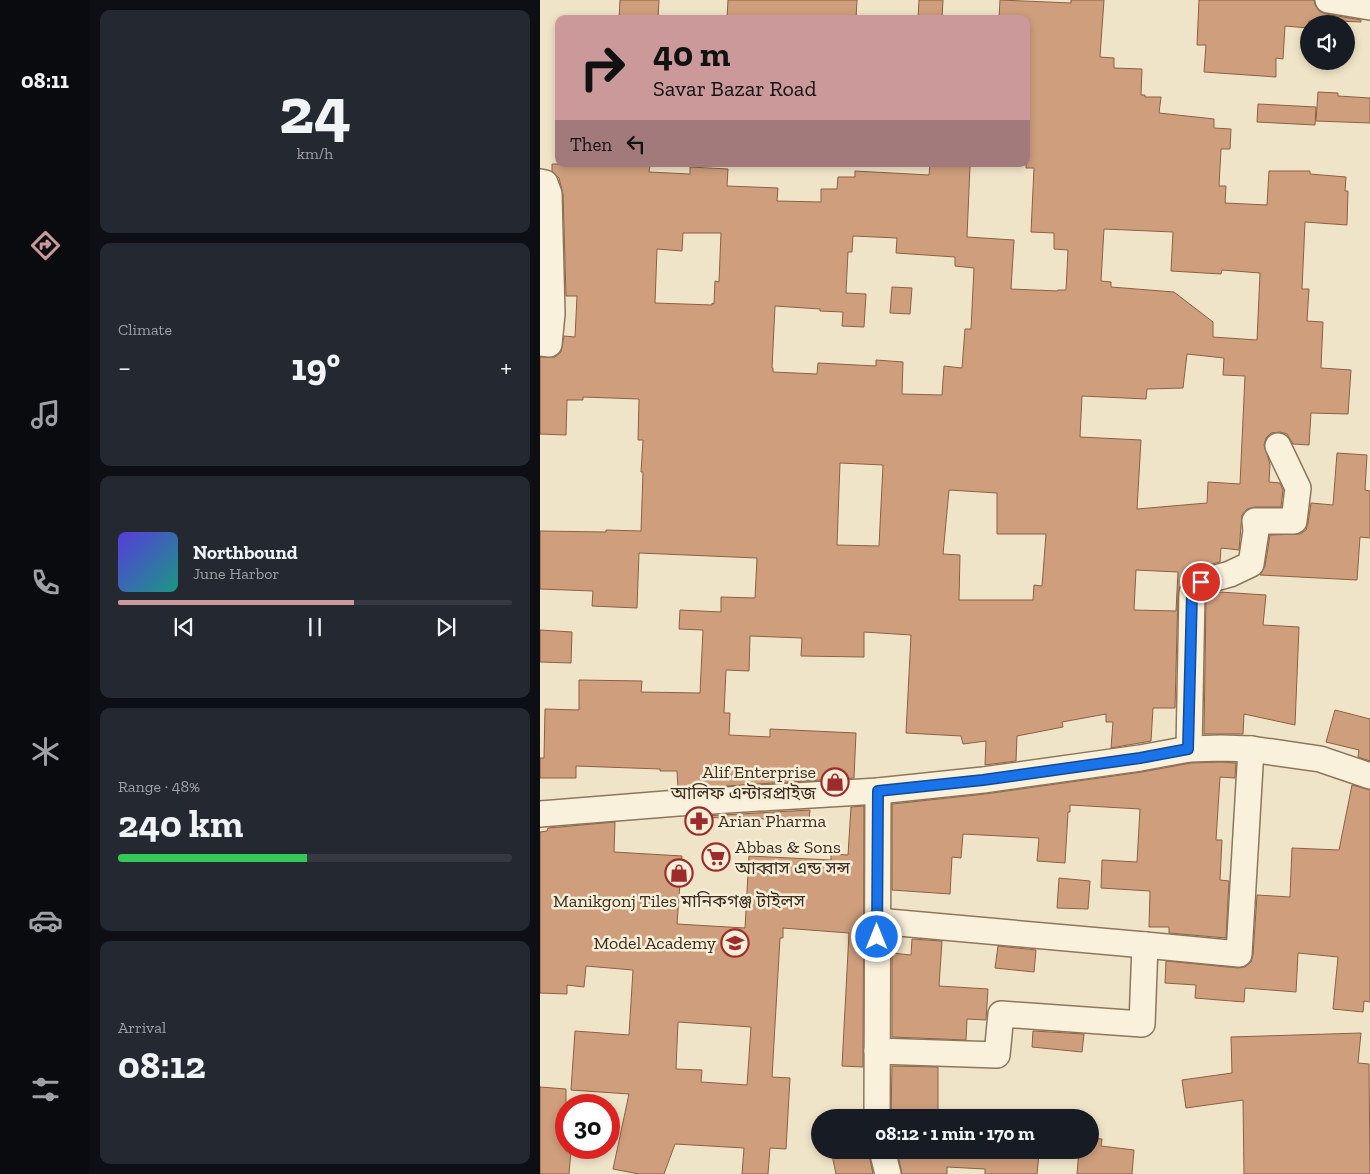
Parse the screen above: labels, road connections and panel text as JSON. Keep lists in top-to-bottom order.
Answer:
{
  "places": {
    "shop": ["Alif Enterprise আলিফ এন্টারপ্রাইজ", "Manikgonj Tiles মানিকগঞ্জ টাইলস"],
    "pharmacy": ["Arian Pharma"],
    "supermarket": ["Abbas & Sons আব্বাস এন্ড সন্স"],
    "school or university": ["Model Academy"]
  },
  "page": {
    "tabs": "08:11",
    "tile": [
      ["24", "km/h"],
      "Climate",
      ["Range · 48%", "240 km"],
      ["Arrival", "08:12"]
    ],
    "turn": ["40 m", "Savar Bazar Road"],
    "then": "Then",
    "heat": ["−", "19°", "+"],
    "song": ["Northbound", "June Harbor"],
    "limit": "30",
    "trip": "08:12 · 1 min · 170 m"
  }
}
